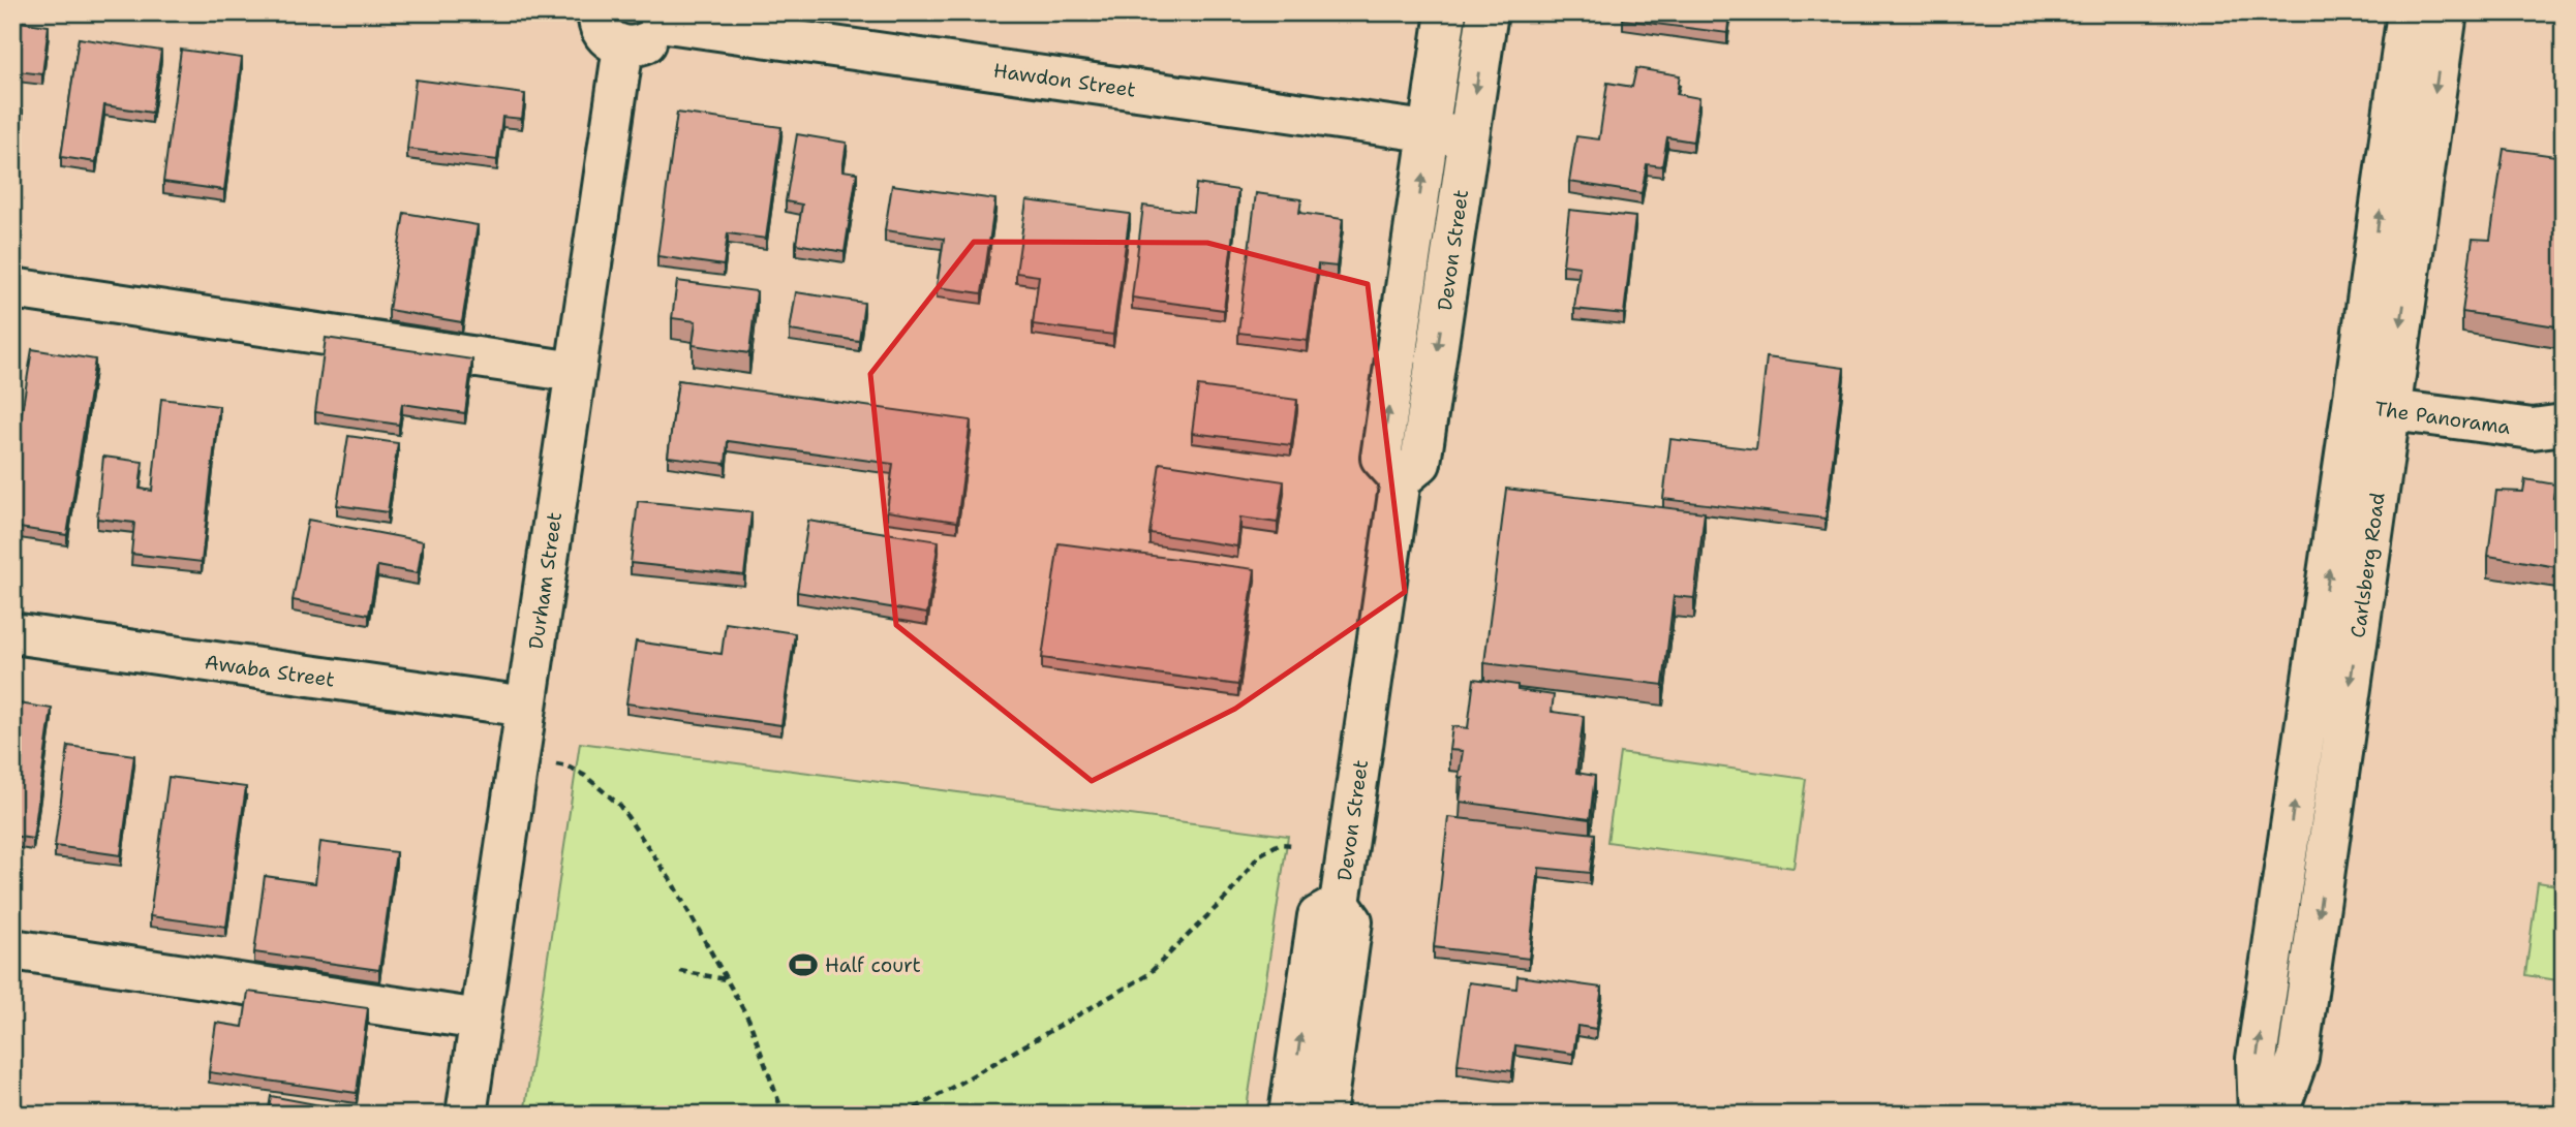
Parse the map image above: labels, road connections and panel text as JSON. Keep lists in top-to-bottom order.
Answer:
{
  "streets": {
    "street": [
      "Hawdon Street",
      "Devon Street",
      "The Panorama",
      "Carlsberg Road",
      "Durham Street",
      "Awaba Street"
    ]
  },
  "crossings": [
    ["Hawdon Street", "Devon Street"],
    ["The Panorama", "Carlsberg Road"],
    ["Durham Street", "Awaba Street"]
  ],
  "places": {
    "sports": ["Half court"]
  }
}
